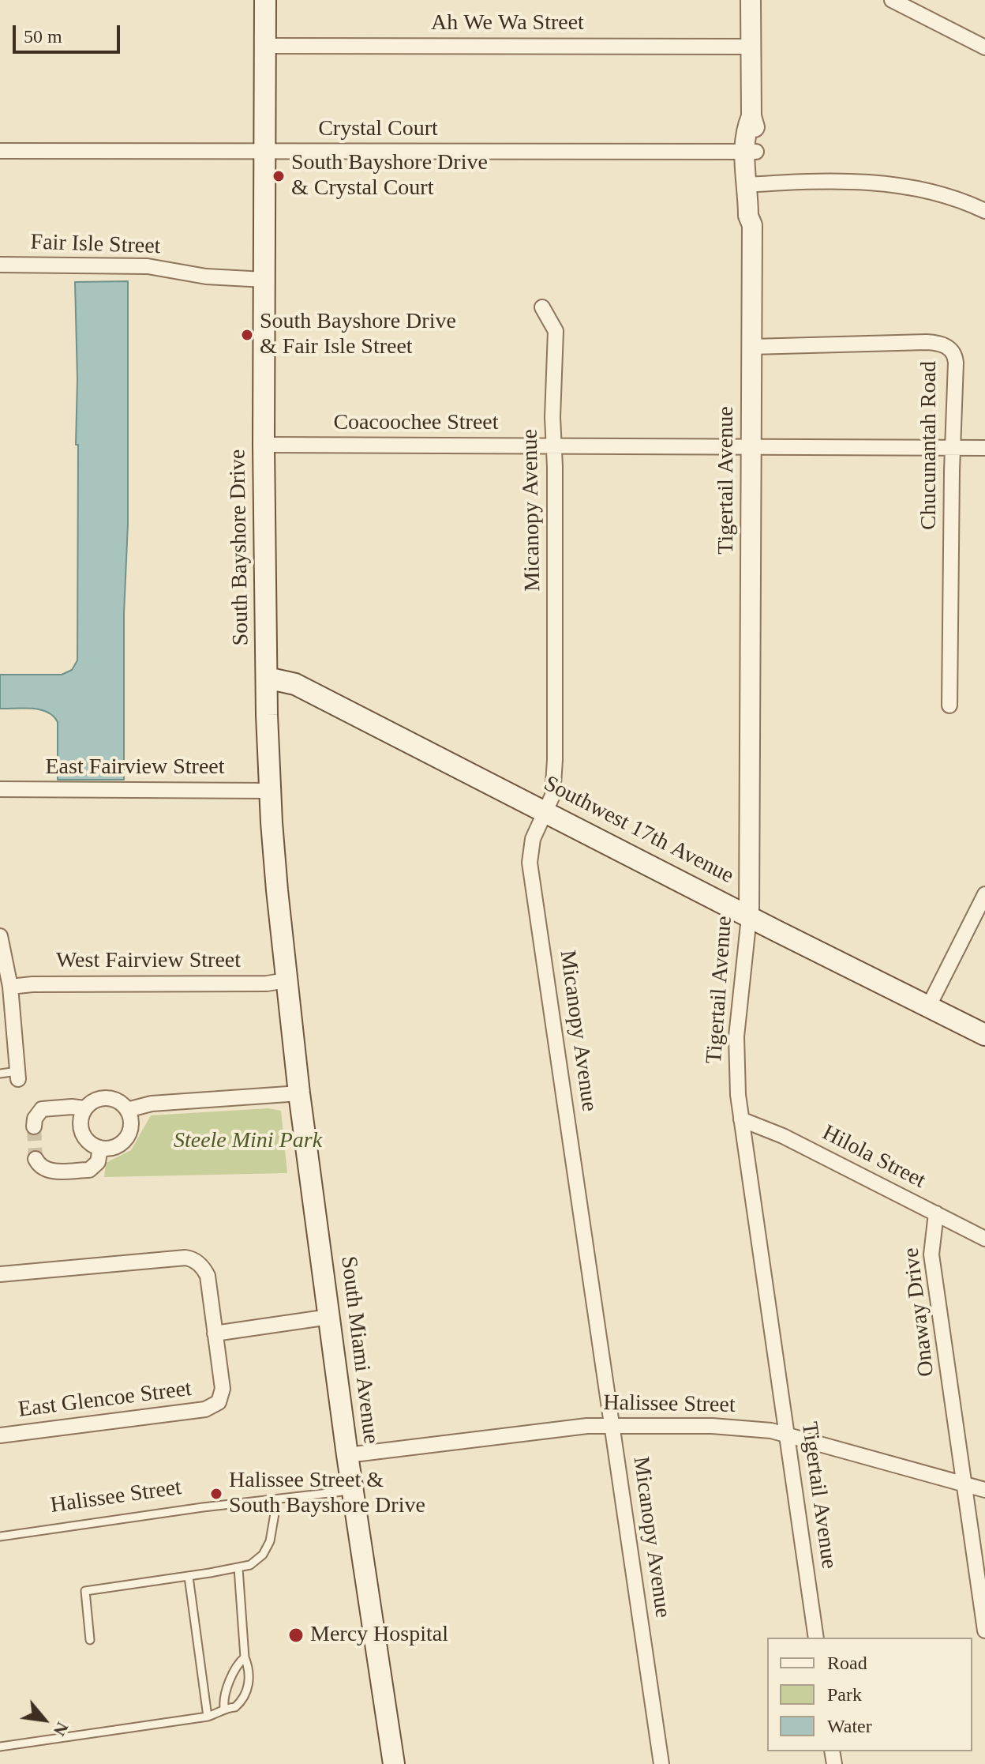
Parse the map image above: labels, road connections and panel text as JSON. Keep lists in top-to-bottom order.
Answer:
{
  "streets": {
    "main road": ["South Bayshore Drive", "Southwest 17th Avenue", "South Miami Avenue"],
    "street": [
      "Ah We Wa Street",
      "Crystal Court",
      "Fair Isle Street",
      "Coacoochee Street",
      "Chucunantah Road",
      "Tigertail Avenue",
      "Micanopy Avenue",
      "East Fairview Street",
      "West Fairview Street",
      "Hilola Street",
      "Onaway Drive",
      "East Glencoe Street",
      "Halissee Street"
    ]
  },
  "crossings": [
    ["Ah We Wa Street", "Tigertail Avenue"],
    ["Ah We Wa Street", "South Bayshore Drive"],
    ["Crystal Court", "Tigertail Avenue"],
    ["Crystal Court", "South Bayshore Drive"],
    ["Fair Isle Street", "South Bayshore Drive"],
    ["Coacoochee Street", "Chucunantah Road"],
    ["Coacoochee Street", "Tigertail Avenue"],
    ["Coacoochee Street", "Micanopy Avenue"],
    ["Coacoochee Street", "South Bayshore Drive"],
    ["Chucunantah Road", "Tigertail Avenue"],
    ["Tigertail Avenue", "Southwest 17th Avenue"],
    ["Tigertail Avenue", "Hilola Street"],
    ["Tigertail Avenue", "Halissee Street"],
    ["Micanopy Avenue", "Southwest 17th Avenue"],
    ["Micanopy Avenue", "Halissee Street"],
    ["South Bayshore Drive", "East Fairview Street"],
    ["South Bayshore Drive", "Southwest 17th Avenue"],
    ["South Bayshore Drive", "West Fairview Street"],
    ["South Bayshore Drive", "South Miami Avenue"],
    ["Hilola Street", "Onaway Drive"],
    ["Onaway Drive", "Halissee Street"],
    ["South Miami Avenue", "Halissee Street"]
  ],
  "parks": ["Steele Mini Park"],
  "places": [
    "South Bayshore Drive & Crystal Court",
    "South Bayshore Drive & Fair Isle Street",
    "Halissee Street & South Bayshore Drive",
    "Mercy Hospital"
  ],
  "legend": ["Road", "Park", "Water"],
  "scale_bar": "50 m",
  "north": "bottom right"
}
